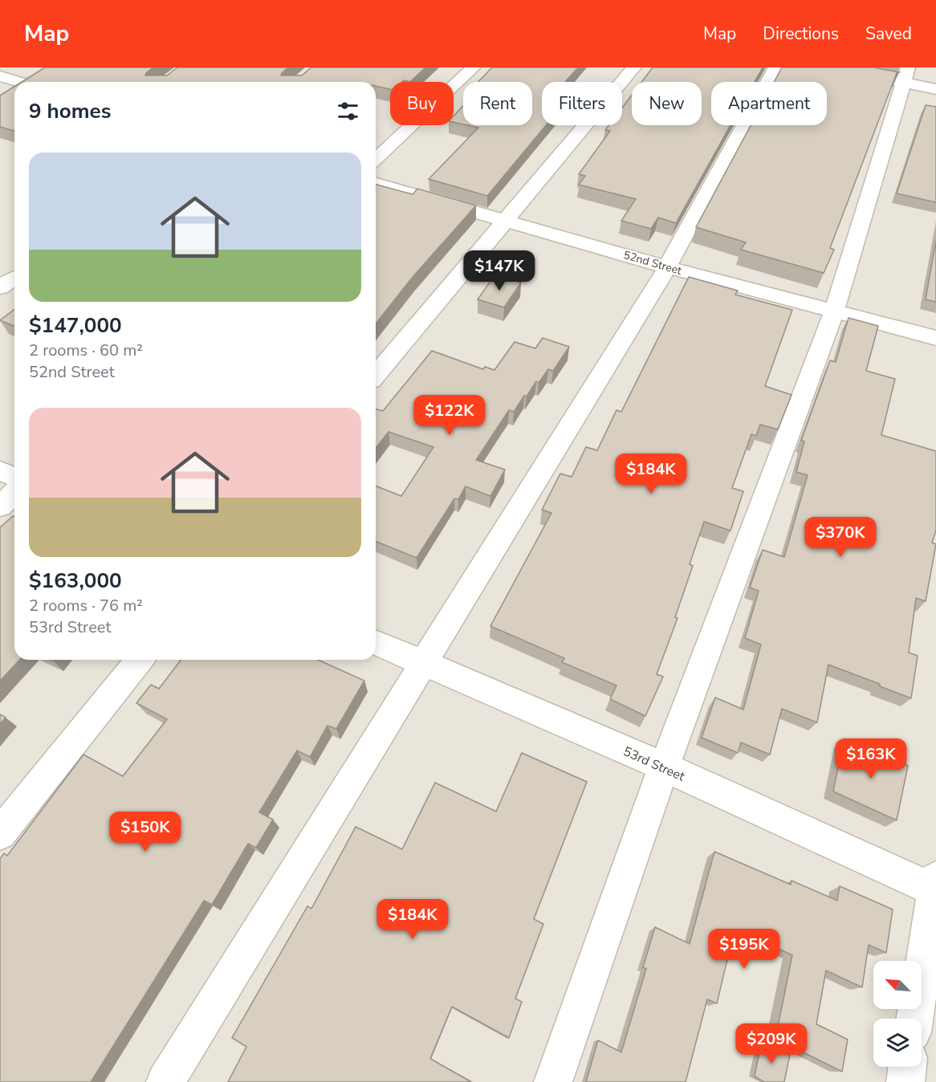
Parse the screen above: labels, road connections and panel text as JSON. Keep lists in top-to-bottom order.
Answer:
{
  "streets": {
    "street": ["52nd Street", "53rd Street"]
  },
  "north": "top left",
  "page": {
    "header": "Map",
    "nav": ["Map", "Directions", "Saved"],
    "chip": [
      "Buy",
      "Rent",
      "Filters",
      "New",
      "Apartment"
    ],
    "heading": "9 homes",
    "list": [
      {
        "name": "$147,000",
        "note": "2 rooms · 60 m² · 52nd Street"
      },
      {
        "name": "$163,000",
        "note": "2 rooms · 76 m² · 53rd Street"
      }
    ],
    "price": [
      "$147K",
      "$122K",
      "$184K",
      "$370K",
      "$163K",
      "$150K",
      "$184K",
      "$195K",
      "$209K"
    ]
  }
}
